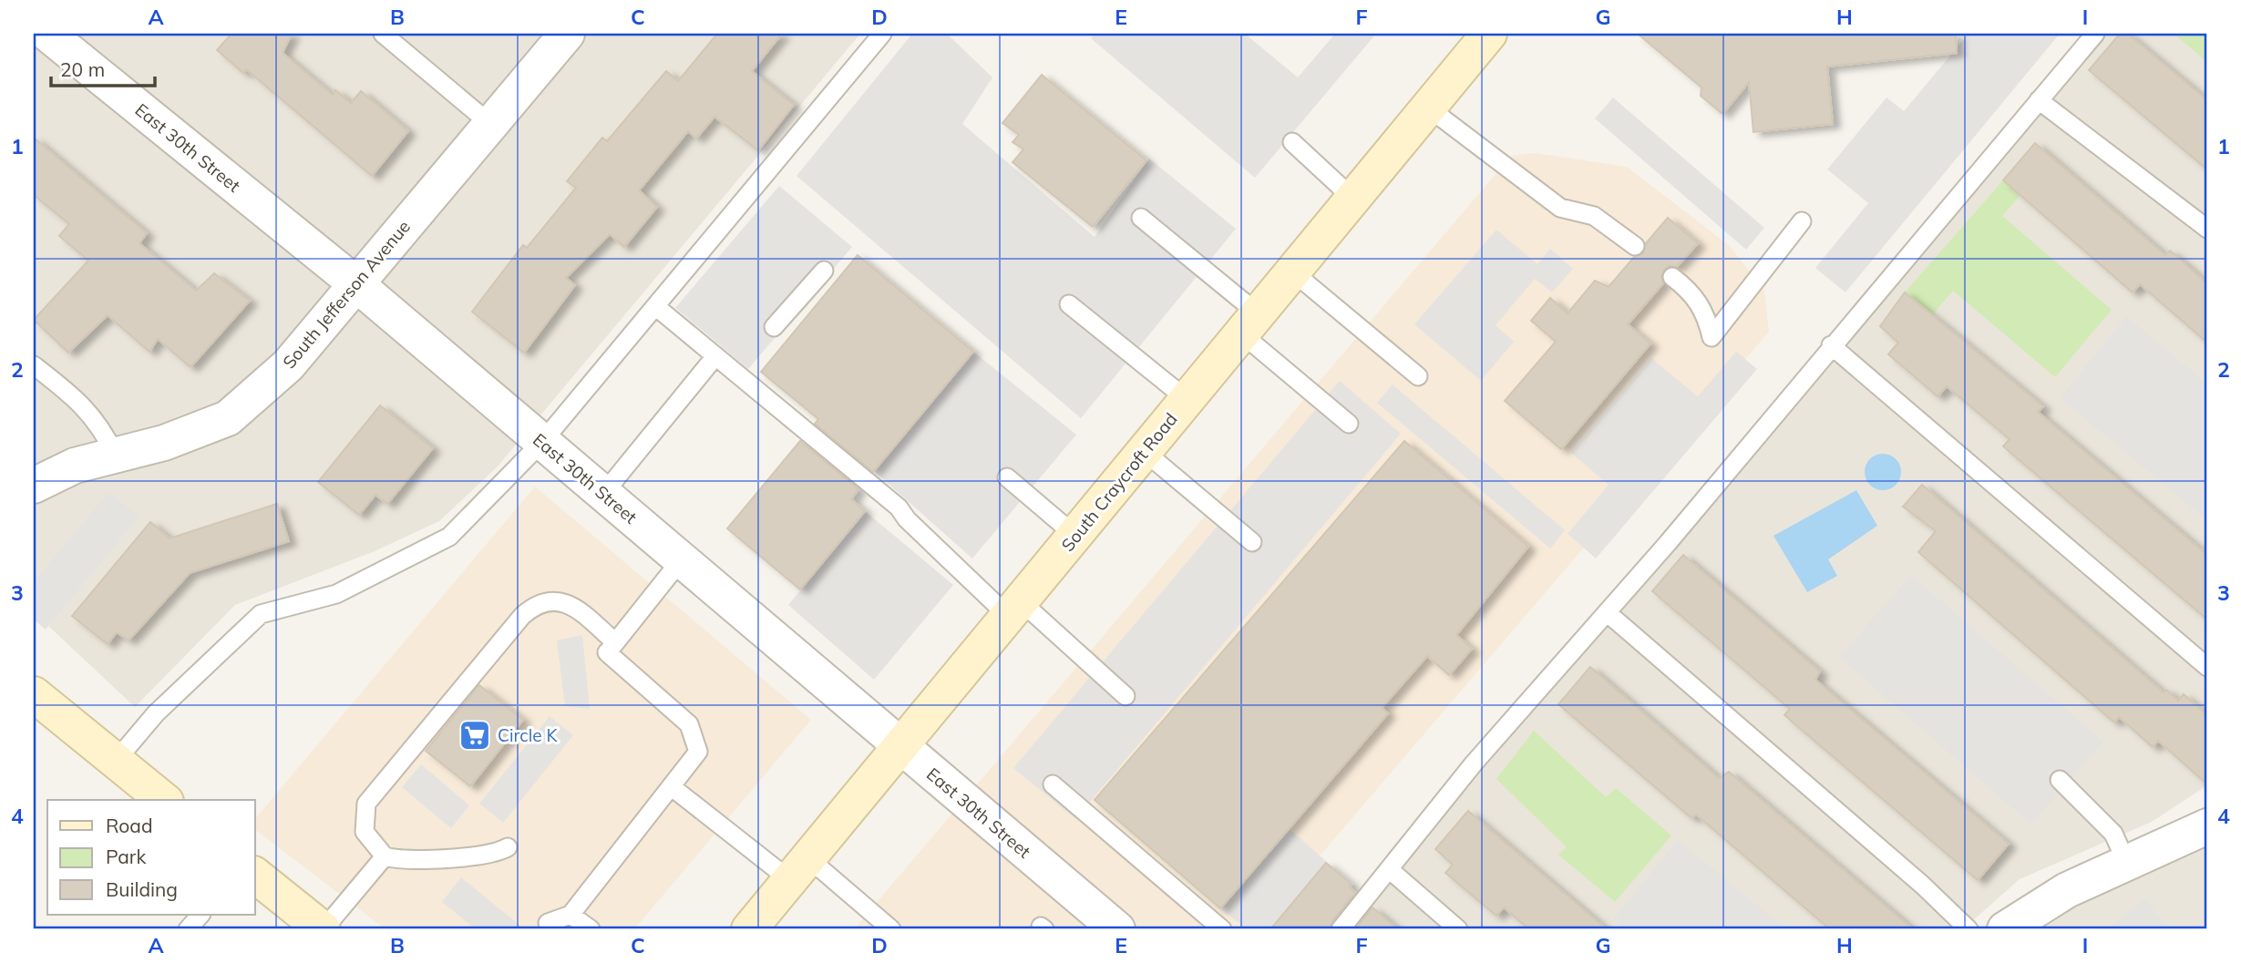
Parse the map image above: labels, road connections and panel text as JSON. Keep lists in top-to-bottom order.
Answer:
{
  "streets": {
    "main road": ["South Craycroft Road"],
    "street": ["East 30th Street", "South Jefferson Avenue"]
  },
  "crossings": [
    ["East 30th Street", "South Jefferson Avenue"],
    ["East 30th Street", "South Craycroft Road"]
  ],
  "places": {
    "supermarket": ["Circle K"]
  },
  "legend": ["Road", "Park", "Building"],
  "scale_bar": "20 m",
  "grid": {
    "columns": [
      "A",
      "B",
      "C",
      "D",
      "E",
      "F",
      "G",
      "H",
      "I"
    ],
    "rows": [
      "1",
      "2",
      "3",
      "4"
    ]
  }
}
